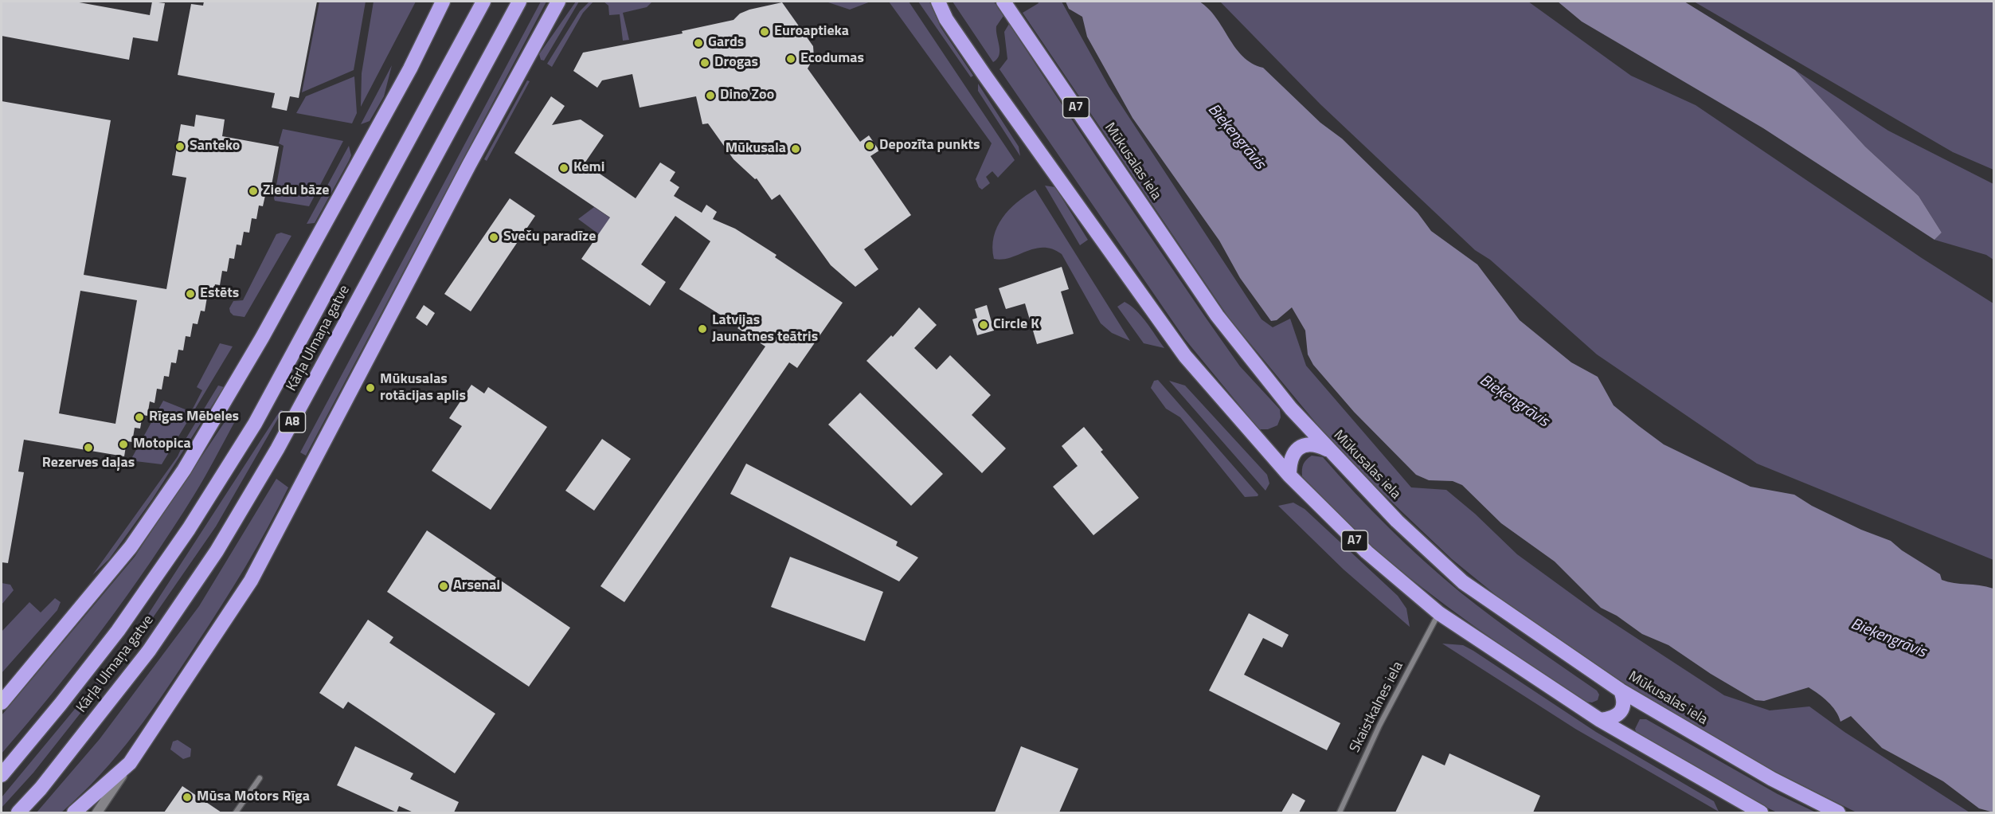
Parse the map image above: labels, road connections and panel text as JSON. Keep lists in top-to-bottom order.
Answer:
{
  "streets": {
    "highway": [
      "A7",
      "Mūkusalas iela",
      "Kārļa Ulmaņa gatve",
      "A8"
    ],
    "street": ["Skaistkalnes iela"]
  },
  "crossings": [
    ["A7", "Skaistkalnes iela"]
  ],
  "water": ["Bieķengrāvis"],
  "places": [
    "Euroaptieka",
    "Gards",
    "Ecodumas",
    "Drogas",
    "Dino Zoo",
    "Depozīta punkts",
    "Santeko",
    "Mūkusala",
    "Kemi",
    "Ziedu bāze",
    "Sveču paradīze",
    "Estēts",
    "Circle K",
    "Latvijas Jaunatnes teātris",
    "Mūkusalas rotācijas aplis",
    "Rīgas Mēbeles",
    "Motopica",
    "Rezerves daļas",
    "Arsenal",
    "Mūsa Motors Rīga"
  ]
}
